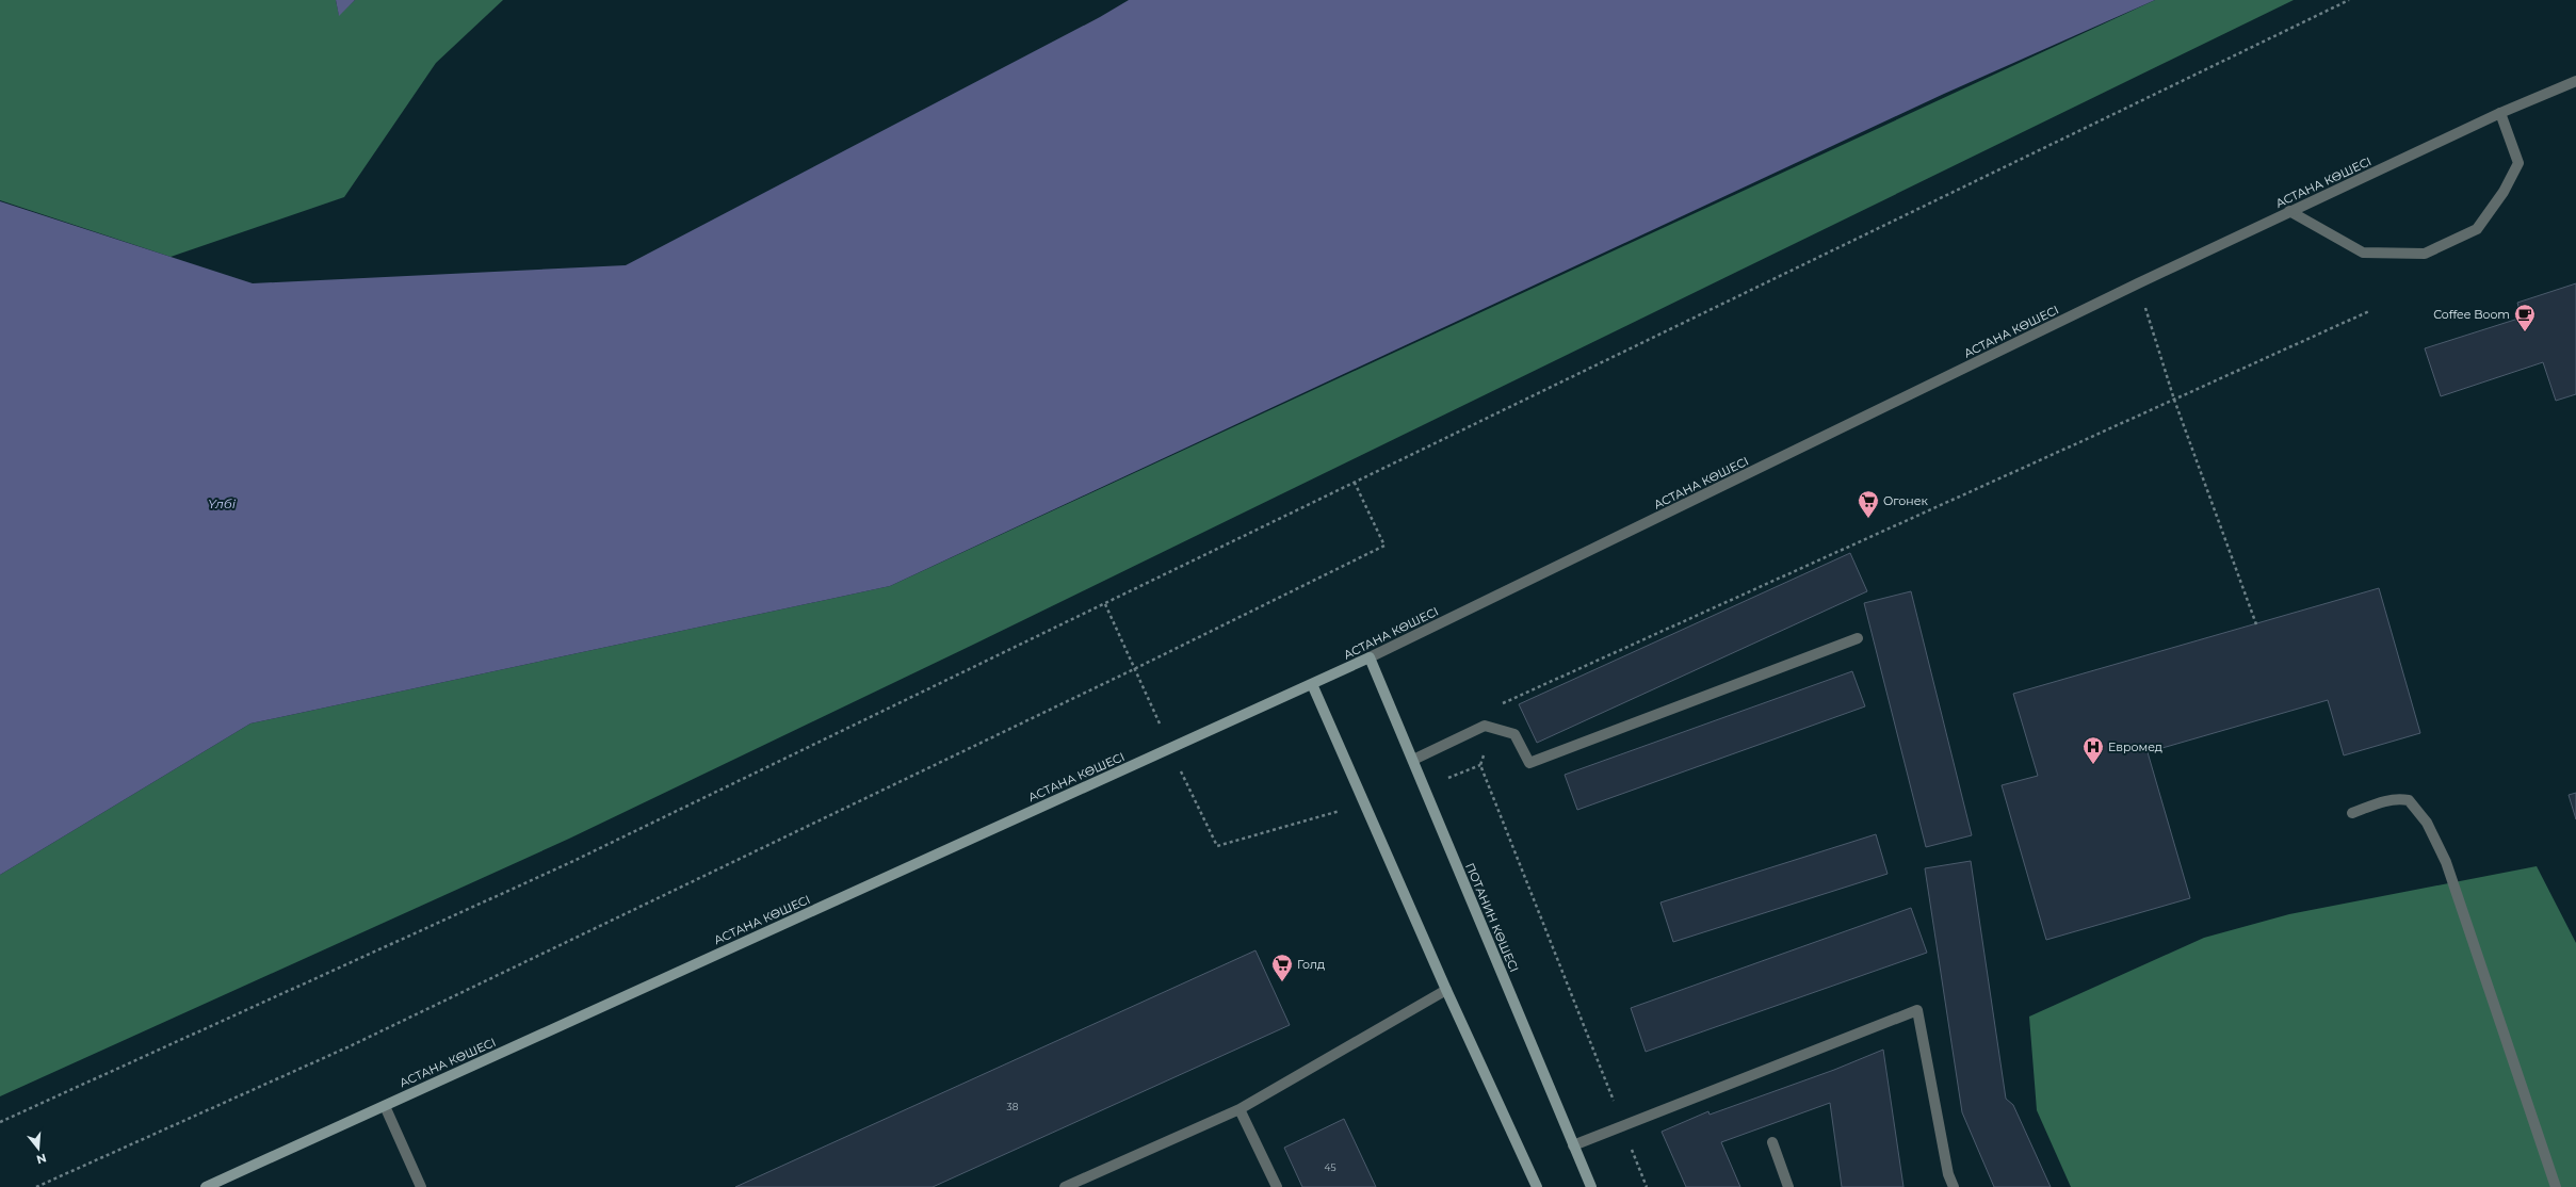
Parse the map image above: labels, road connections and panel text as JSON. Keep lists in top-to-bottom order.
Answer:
{
  "streets": {
    "main road": ["АСТАНА КӨШЕСІ", "ПОТАНИН КӨШЕСІ"]
  },
  "crossings": [
    ["АСТАНА КӨШЕСІ", "ПОТАНИН КӨШЕСІ"]
  ],
  "water": ["Үлбі"],
  "places": {
    "cafe": ["Coffee Boom"],
    "supermarket": ["Огонек", "Голд"],
    "hospital": ["Евромед"]
  },
  "house_numbers": ["38", "45"],
  "north": "bottom"
}
